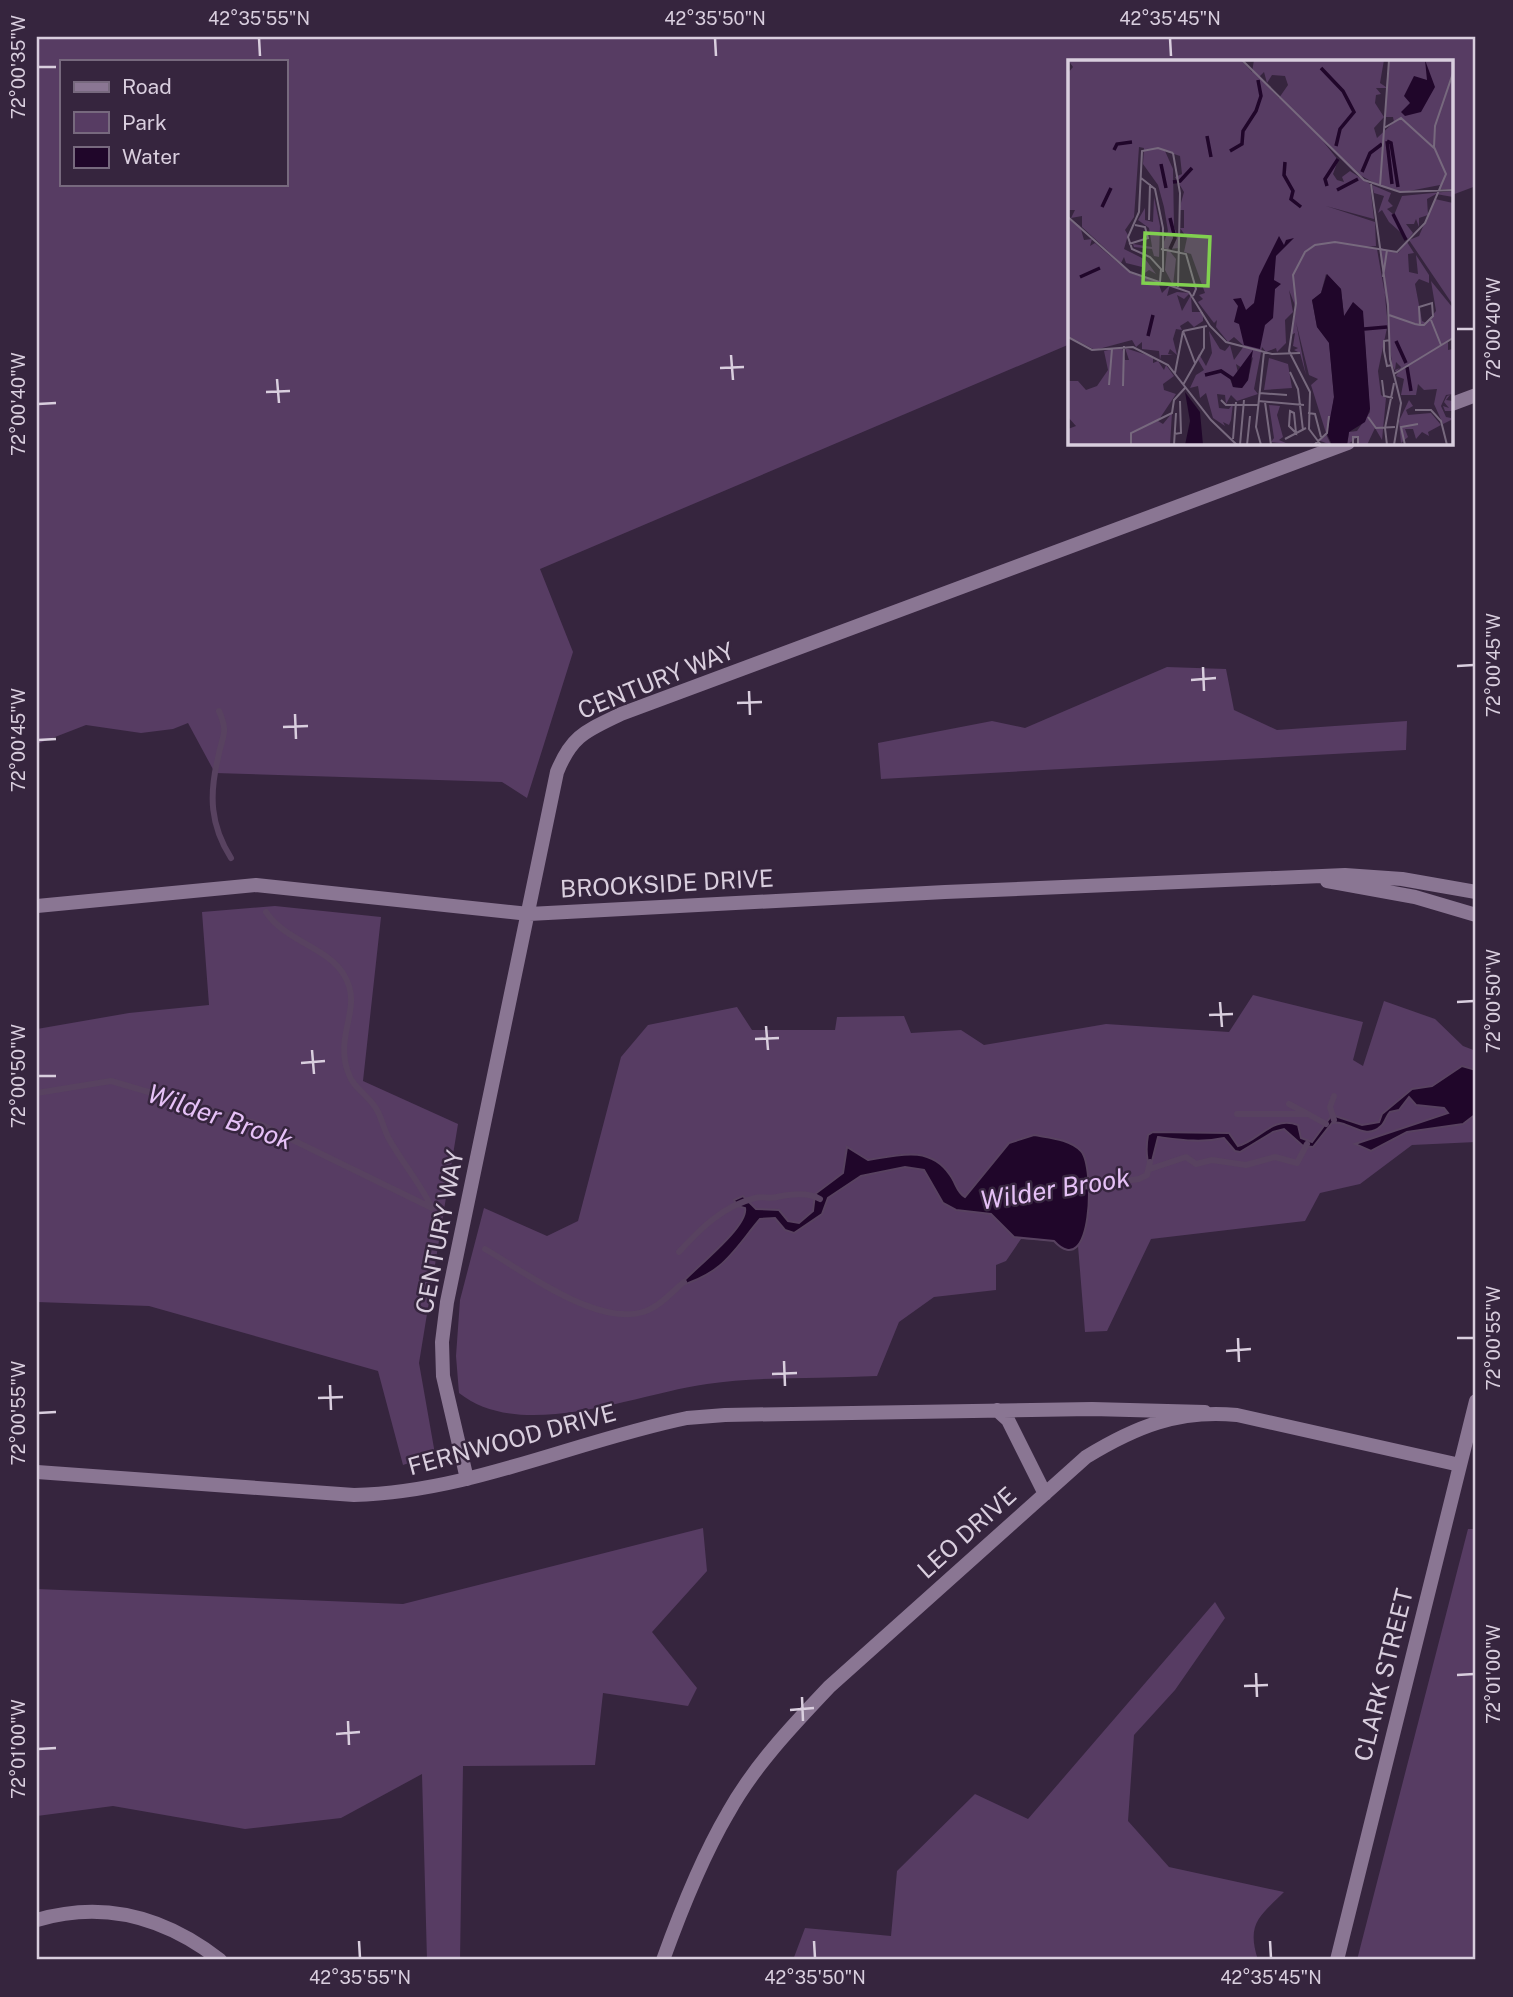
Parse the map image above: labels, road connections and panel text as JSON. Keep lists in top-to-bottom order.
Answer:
{
  "streets": {
    "street": [
      "CENTURY WAY",
      "BROOKSIDE DRIVE",
      "FERNWOOD DRIVE",
      "LEO DRIVE",
      "CLARK STREET"
    ]
  },
  "crossings": [
    ["CENTURY WAY", "BROOKSIDE DRIVE"],
    ["CENTURY WAY", "FERNWOOD DRIVE"],
    ["FERNWOOD DRIVE", "LEO DRIVE"],
    ["LEO DRIVE", "CLARK STREET"]
  ],
  "water": ["Wilder Brook"],
  "legend": ["Road", "Park", "Water"],
  "coordinates": [
    "42°35'55\"N",
    "42°35'50\"N",
    "42°35'45\"N",
    "72°00'35\"W",
    "72°00'40\"W",
    "72°00'45\"W",
    "72°00'50\"W",
    "72°00'55\"W",
    "72°01'00\"W"
  ]
}
